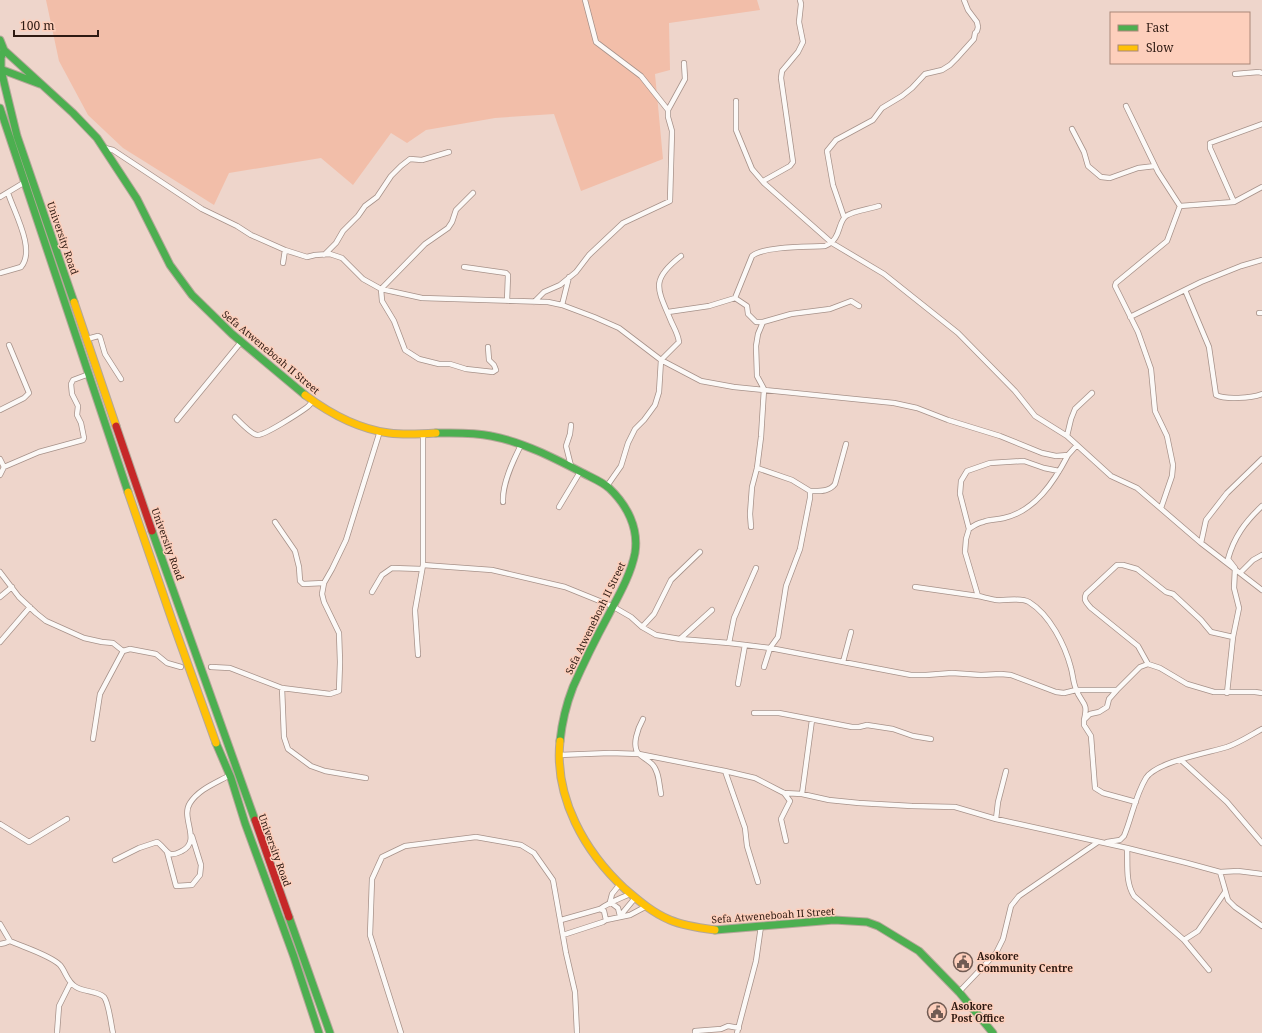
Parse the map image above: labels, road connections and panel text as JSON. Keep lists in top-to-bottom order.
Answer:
{
  "streets": {
    "main road": ["University Road", "Sefa Atweneboah II Street"]
  },
  "crossings": [
    ["University Road", "Sefa Atweneboah II Street"]
  ],
  "places": {
    "public building": ["Asokore Community Centre", "Asokore Post Office"]
  },
  "legend": ["Fast", "Slow"],
  "scale_bar": "100 m"
}
